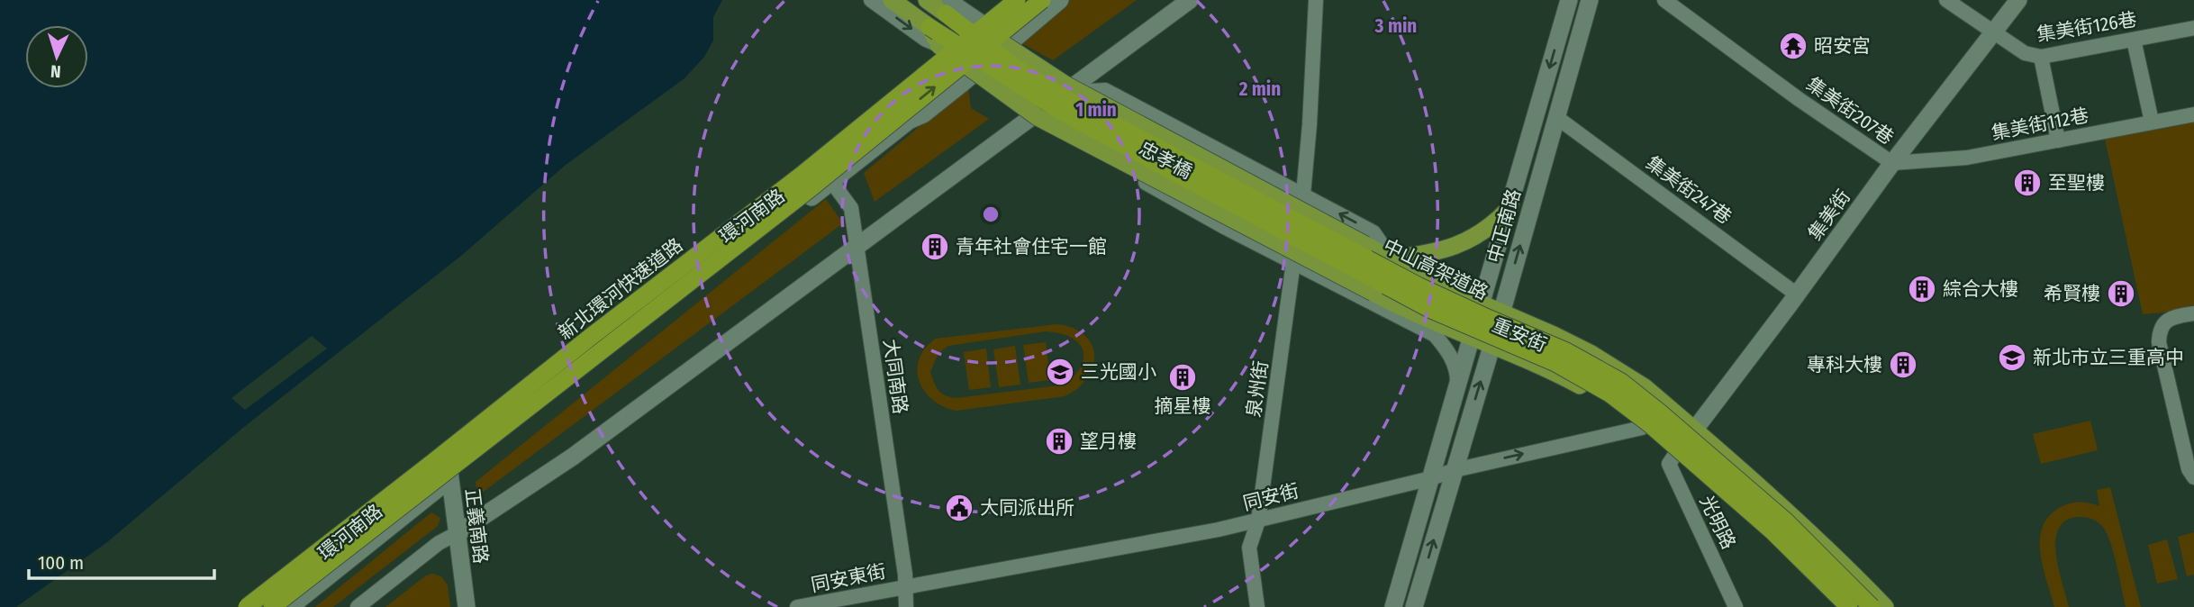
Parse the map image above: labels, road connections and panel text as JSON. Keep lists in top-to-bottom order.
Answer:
{
  "streets": {
    "highway": ["中山高架道路", "新北環河快速道路"],
    "main road": ["忠孝橋", "重安街"],
    "street": [
      "集美街126巷",
      "集美街207巷",
      "集美街112巷",
      "集美街247巷",
      "集美街",
      "環河南路",
      "中正南路",
      "大同南路",
      "泉州街",
      "同安街",
      "光明路",
      "正義南路",
      "同安東街"
    ]
  },
  "crossings": [
    ["集美街126巷", "集美街"],
    ["集美街207巷", "集美街112巷"],
    ["集美街207巷", "集美街"],
    ["集美街112巷", "集美街"],
    ["忠孝橋", "中山高架道路"],
    ["忠孝橋", "重安街"],
    ["集美街247巷", "集美街"],
    ["集美街247巷", "中正南路"],
    ["集美街", "重安街"],
    ["集美街", "光明路"],
    ["環河南路", "重安街"],
    ["環河南路", "大同南路"],
    ["環河南路", "正義南路"],
    ["中正南路", "重安街"],
    ["中正南路", "同安街"],
    ["重安街", "泉州街"],
    ["重安街", "同安街"],
    ["重安街", "光明路"],
    ["大同南路", "同安街"],
    ["大同南路", "同安東街"],
    ["泉州街", "同安街"],
    ["同安街", "同安東街"]
  ],
  "places": {
    "temple": ["昭安宮"],
    "building": [
      "至聖樓",
      "青年社會住宅一館",
      "綜合大樓",
      "希賢樓",
      "專科大樓",
      "摘星樓",
      "望月樓"
    ],
    "school or university": ["新北市立三重高中", "三光國小"],
    "public building": ["大同派出所"]
  },
  "scale_bar": "100 m",
  "north": "bottom",
  "rings": ["3 min", "2 min", "1 min"]
}
